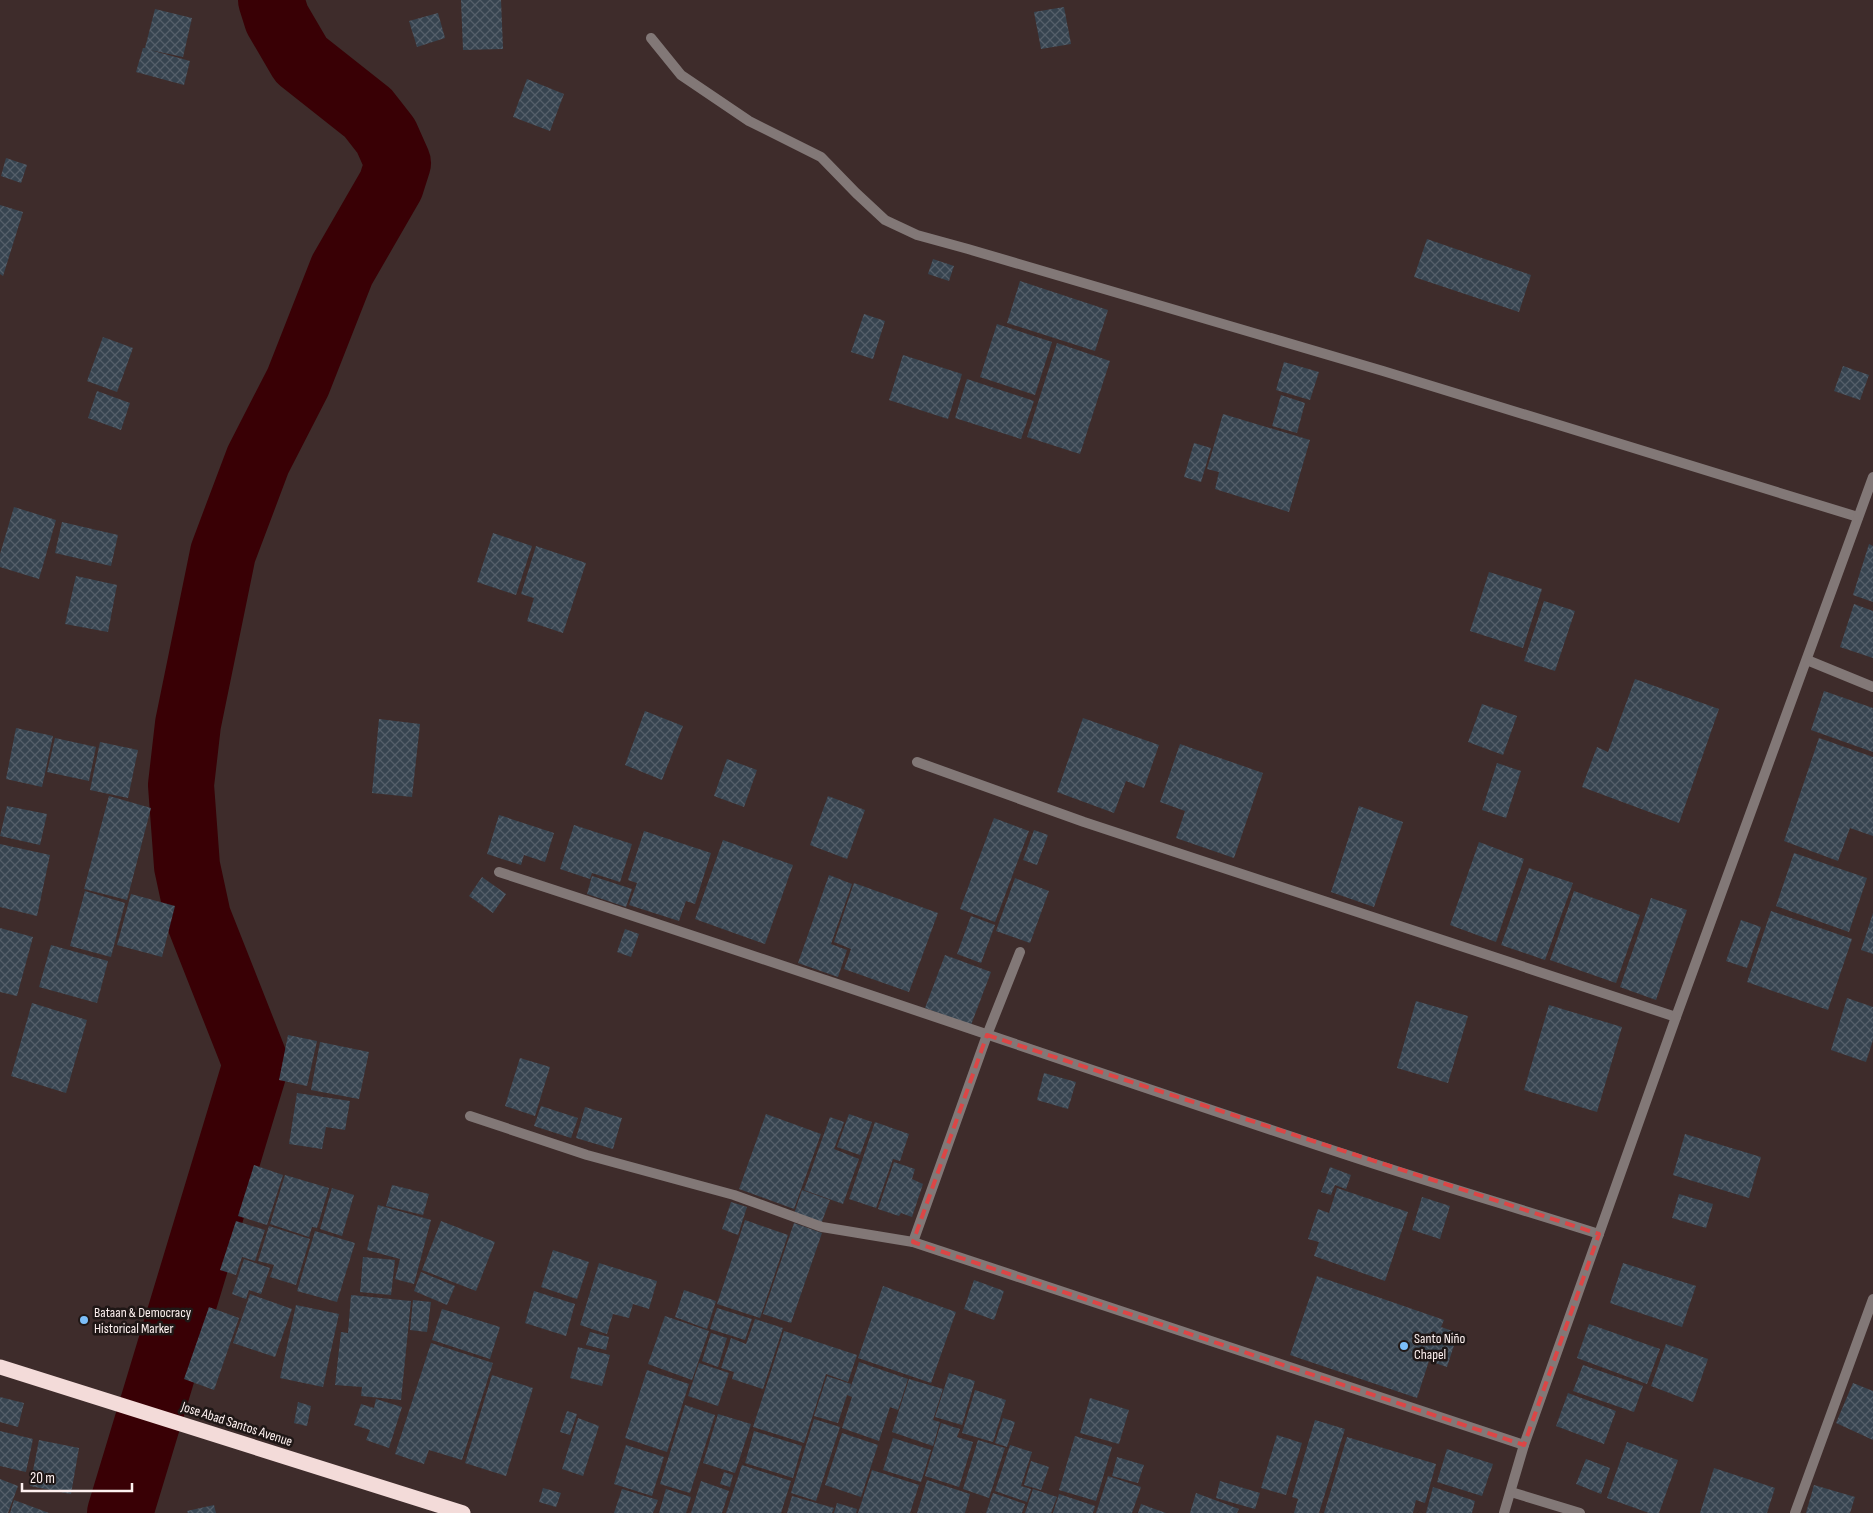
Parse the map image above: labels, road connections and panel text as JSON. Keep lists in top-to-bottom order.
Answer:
{
  "streets": {
    "highway": ["Jose Abad Santos Avenue"]
  },
  "places": ["Bataan & Democracy Historical Marker", "Santo Niño Chapel"],
  "scale_bar": "20 m"
}
